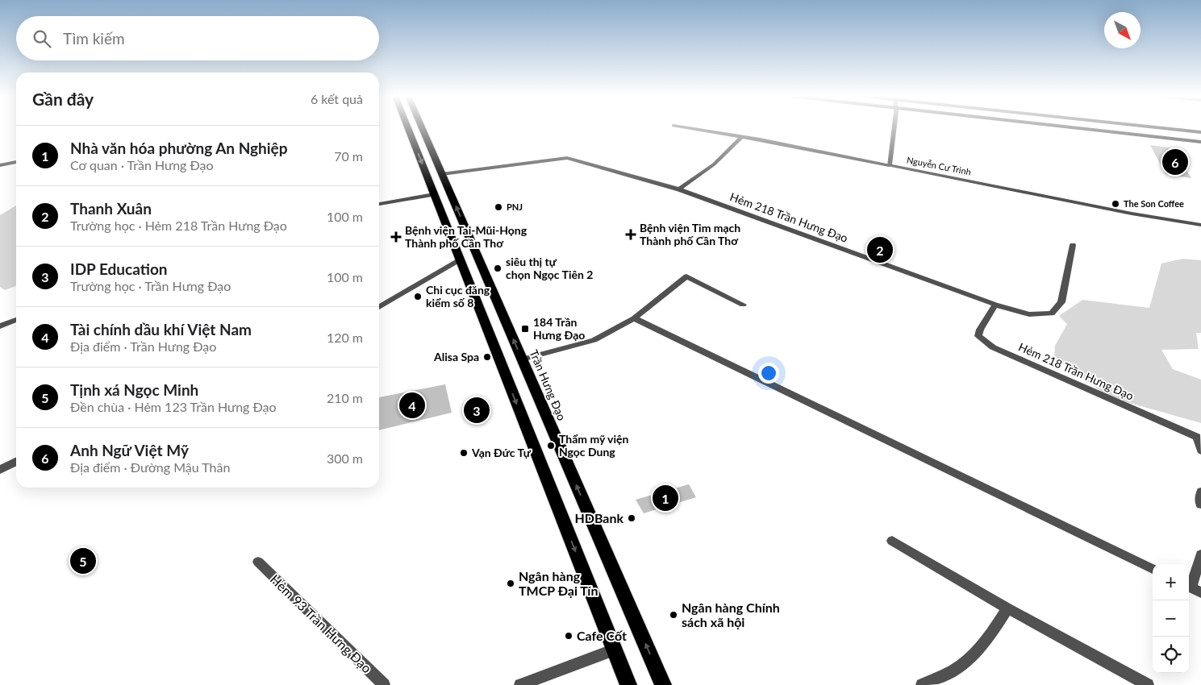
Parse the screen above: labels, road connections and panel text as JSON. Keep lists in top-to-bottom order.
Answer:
{
  "streets": {
    "highway": ["Trần Hưng Đạo"],
    "street": ["Nguyễn Cư Trinh", "Hẻm 218 Trần Hưng Đạo", "Hẻm 93 Trần Hưng Đạo"]
  },
  "crossings": [
    ["Hẻm 218 Trần Hưng Đạo", "Trần Hưng Đạo"]
  ],
  "places": {
    "other": [
      "The Son Coffee",
      "PNJ",
      "siêu thị tự chọn Ngọc Tiên 2",
      "Chi cục đăng kiểm số 8",
      "Alisa Spa",
      "Thẩm mỹ viện Ngọc Dung",
      "Vạn Đức Tự",
      "HDBank",
      "Ngân hàng TMCP Đại Tín",
      "Ngân hàng Chính sách xã hội",
      "Cafe Cốt"
    ],
    "health": ["Bệnh viện Tim mạch Thành phố Cần Thơ", "Bệnh viện Tai-Mũi-Họng Thành phố Cần Thơ"],
    "transit": ["184 Trần Hưng Đạo"]
  },
  "north": "bottom right",
  "page": {
    "search": "Tìm kiếm",
    "heading": ["Gần đây", "6 kết quả"],
    "list": [
      {
        "mark": "1",
        "name": "Nhà văn hóa phường An Nghiệp",
        "note": "Cơ quan · Trần Hưng Đạo",
        "value": "70 m"
      },
      {
        "mark": "2",
        "name": "Thanh Xuân",
        "note": "Trường học · Hẻm 218 Trần Hưng Đạo",
        "value": "100 m"
      },
      {
        "mark": "3",
        "name": "IDP Education",
        "note": "Trường học · Trần Hưng Đạo",
        "value": "100 m"
      },
      {
        "mark": "4",
        "name": "Tài chính dầu khí Việt Nam",
        "note": "Địa điểm · Trần Hưng Đạo",
        "value": "120 m"
      },
      {
        "mark": "5",
        "name": "Tịnh xá Ngọc Minh",
        "note": "Đền chùa · Hẻm 123 Trần Hưng Đạo",
        "value": "210 m"
      },
      {
        "mark": "6",
        "name": "Anh Ngữ Việt Mỹ",
        "note": "Địa điểm · Đường Mậu Thân",
        "value": "300 m"
      }
    ],
    "pins": [
      "6",
      "2",
      "4",
      "3",
      "1",
      "5"
    ],
    "map_buttons": ["+", "−"]
  }
}
